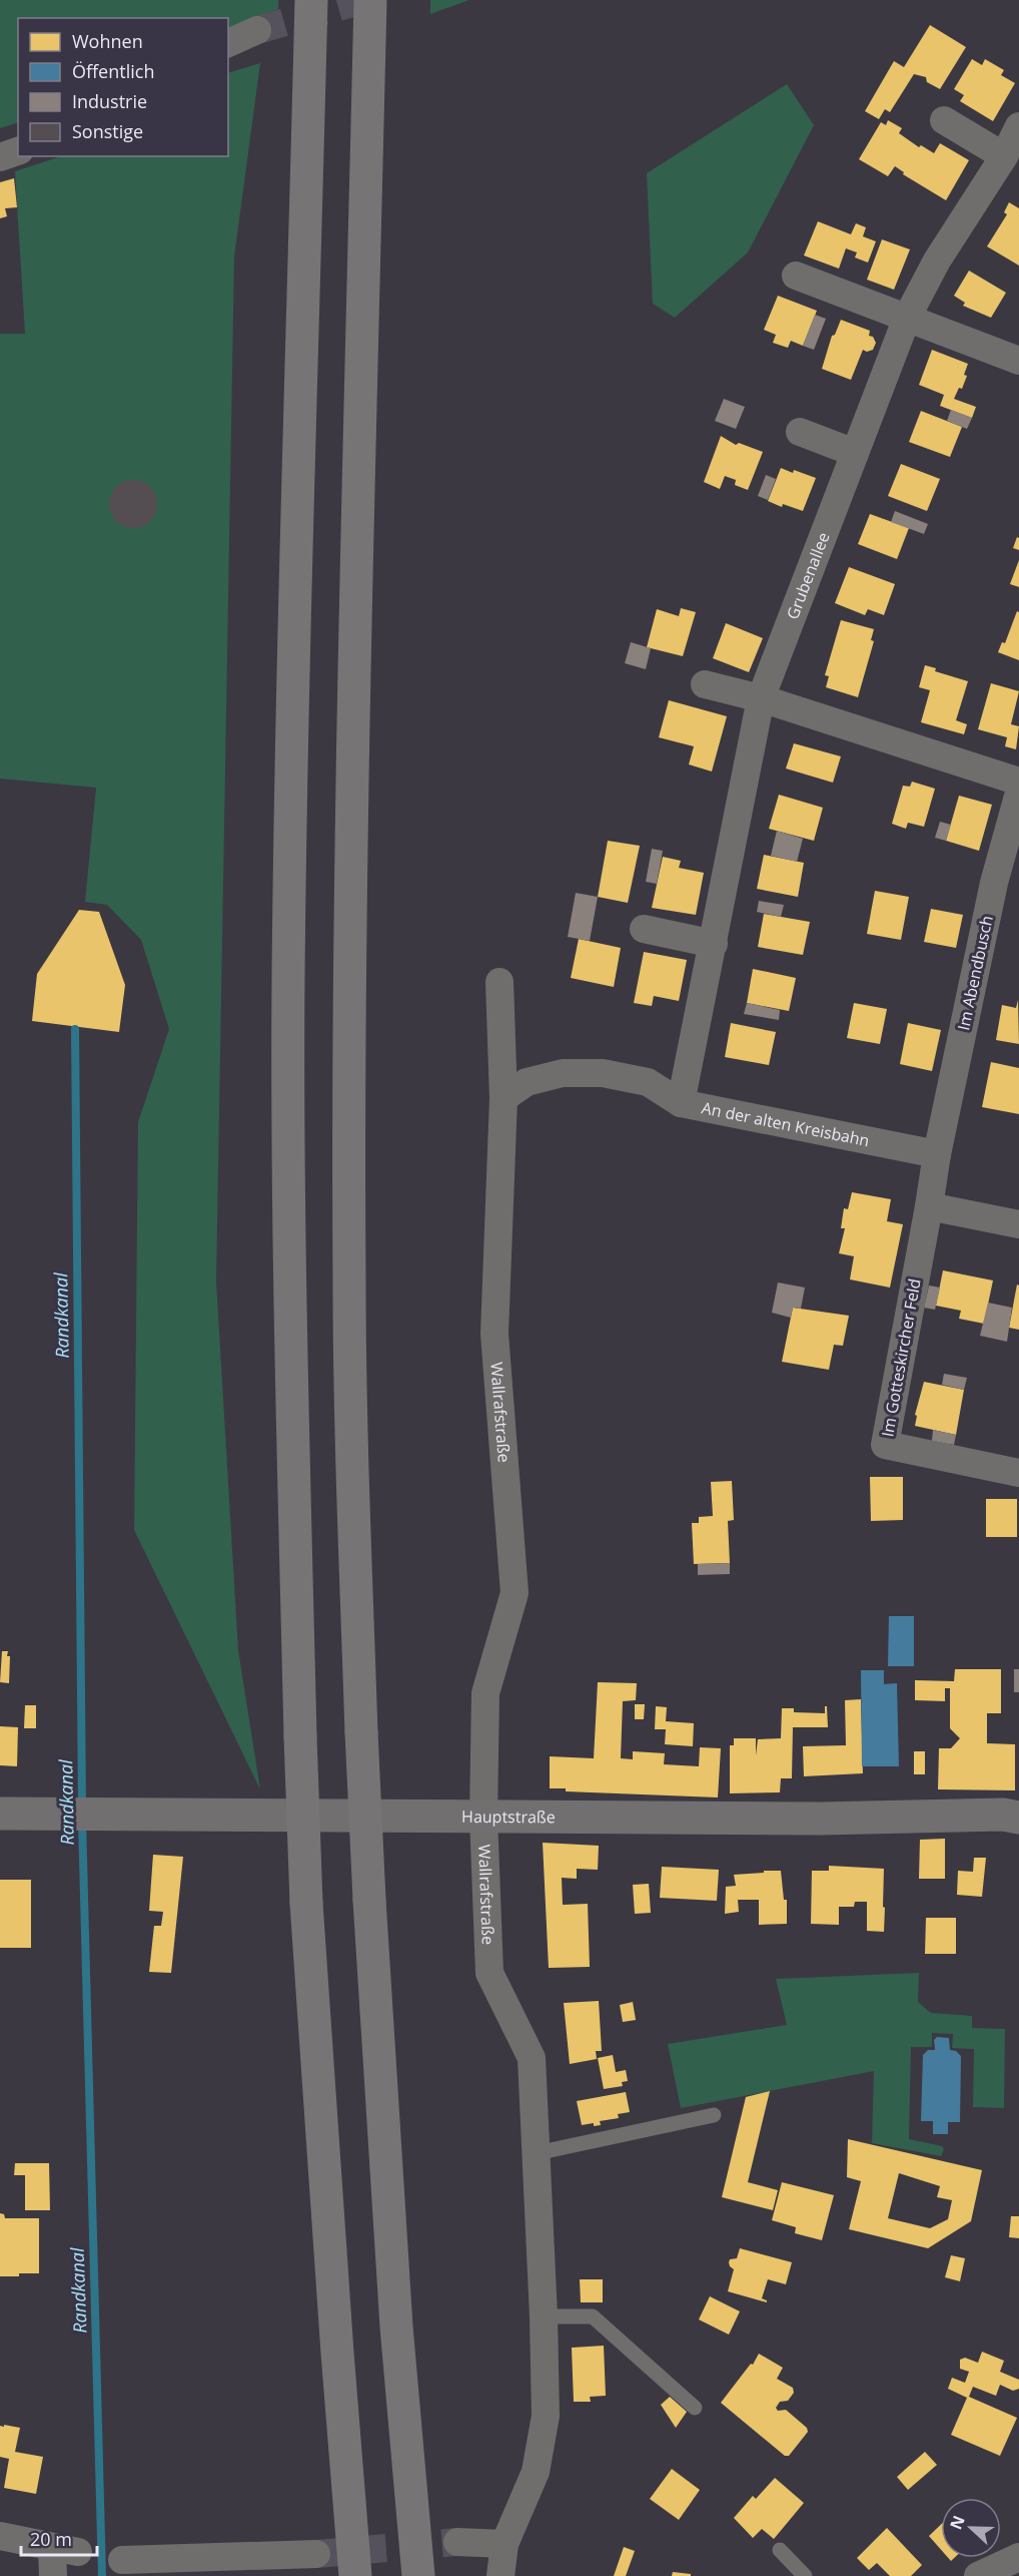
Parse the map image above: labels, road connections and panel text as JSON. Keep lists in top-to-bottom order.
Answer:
{
  "streets": {
    "main road": ["Hauptstraße"],
    "street": [
      "Grubenallee",
      "Im Abendbusch",
      "An der alten Kreisbahn",
      "Im Gotteskircher Feld",
      "Wallrafstraße"
    ]
  },
  "crossings": [
    ["Grubenallee", "An der alten Kreisbahn"],
    ["Im Abendbusch", "An der alten Kreisbahn"],
    ["An der alten Kreisbahn", "Wallrafstraße"],
    ["Wallrafstraße", "Hauptstraße"]
  ],
  "water": ["Randkanal"],
  "legend": [
    "Wohnen",
    "Öffentlich",
    "Industrie",
    "Sonstige"
  ],
  "scale_bar": "20 m",
  "north": "left"
}
